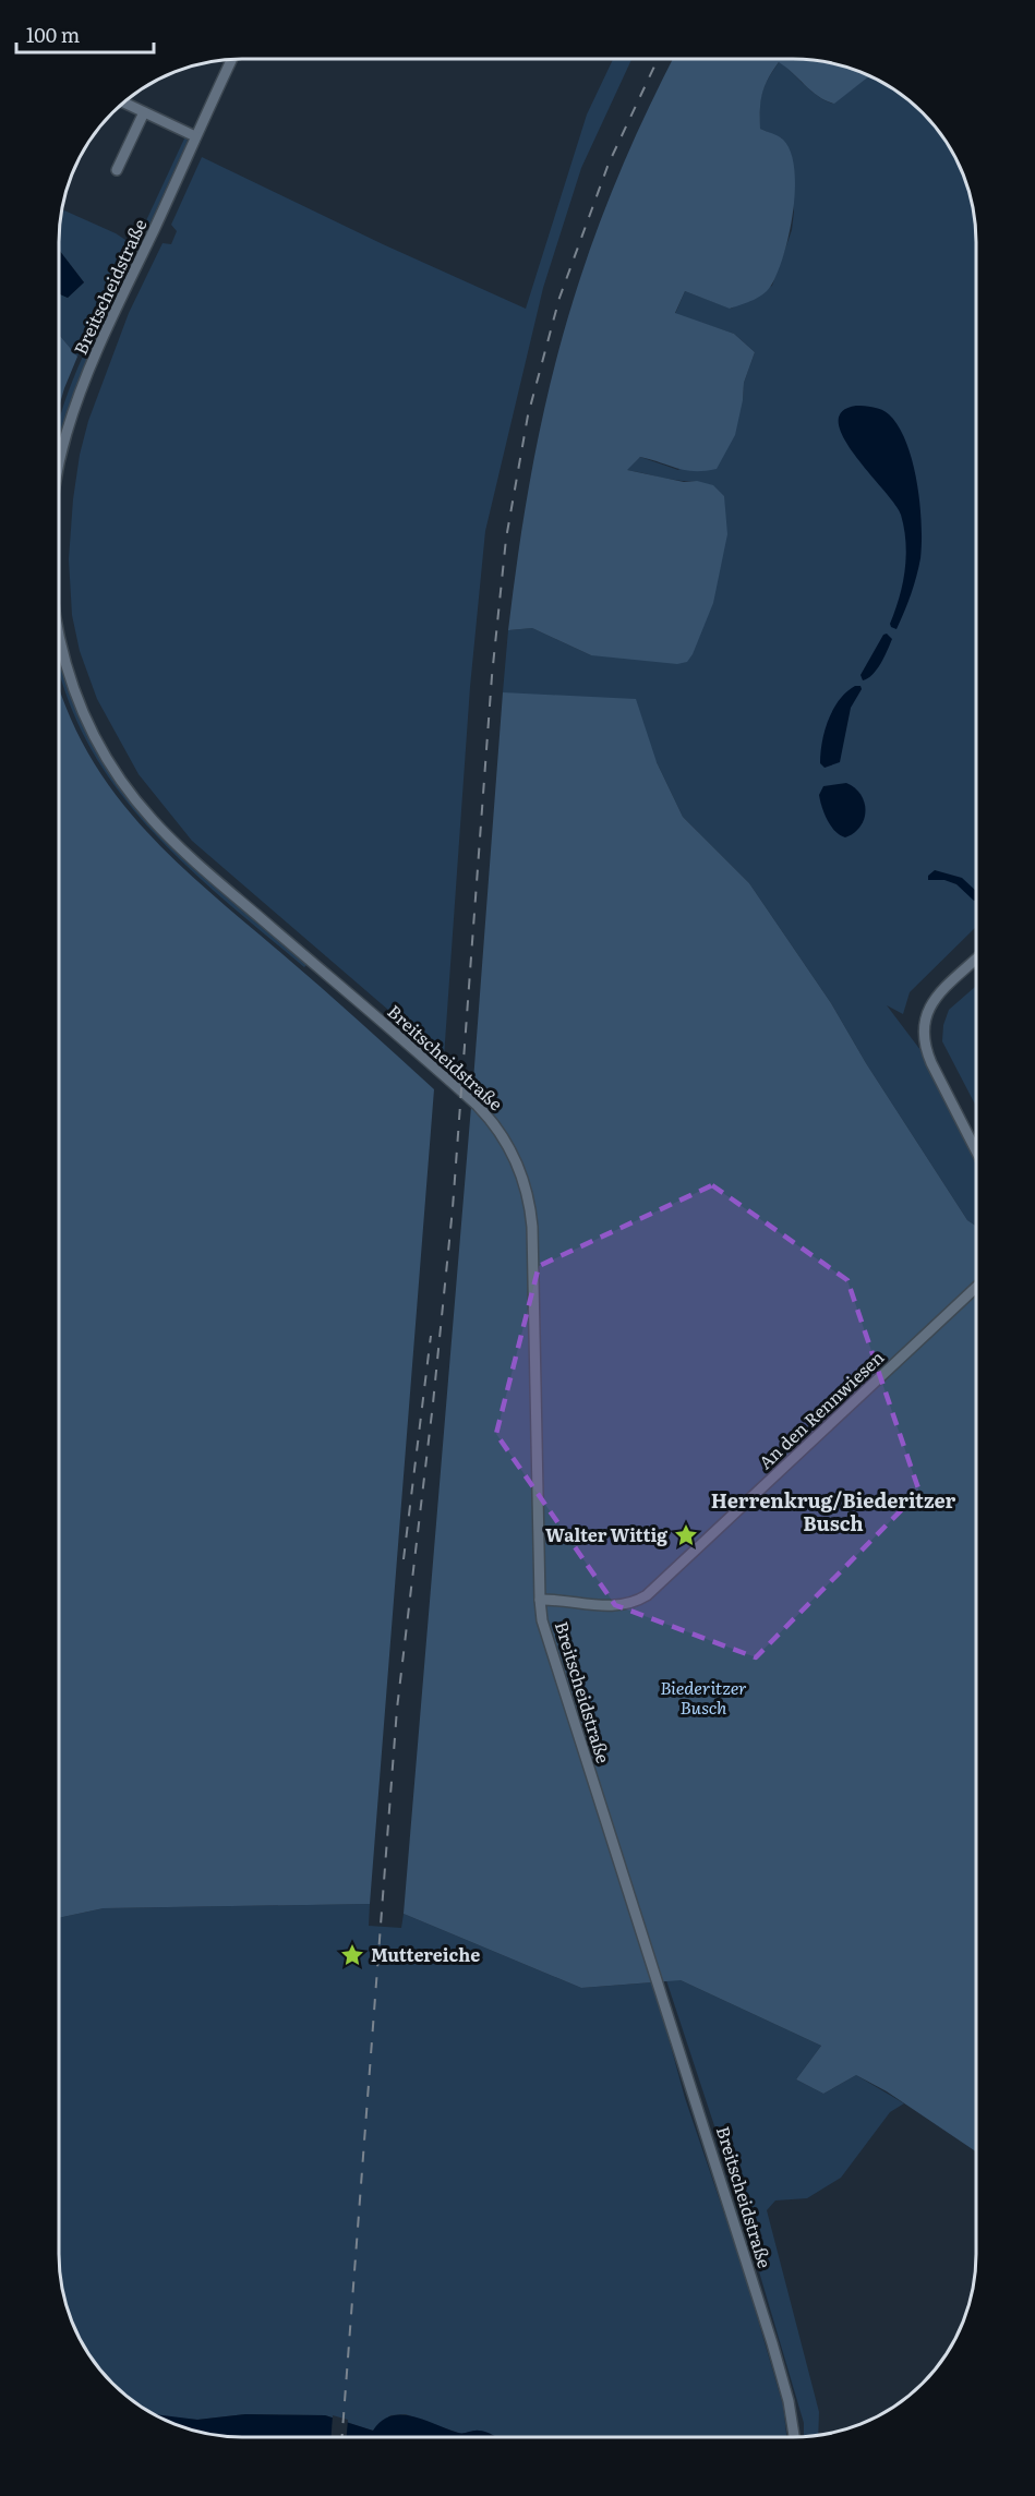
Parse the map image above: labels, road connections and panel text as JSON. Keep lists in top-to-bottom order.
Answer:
{
  "streets": {
    "street": ["Breitscheidstraße", "An den Rennwiesen"]
  },
  "crossings": [
    ["Breitscheidstraße", "An den Rennwiesen"]
  ],
  "districts": ["Herrenkrug/Biederitzer Busch"],
  "parks": ["Biederitzer Busch"],
  "places": {
    "place": ["Walter Wittig", "Muttereiche"]
  },
  "scale_bar": "100 m"
}
